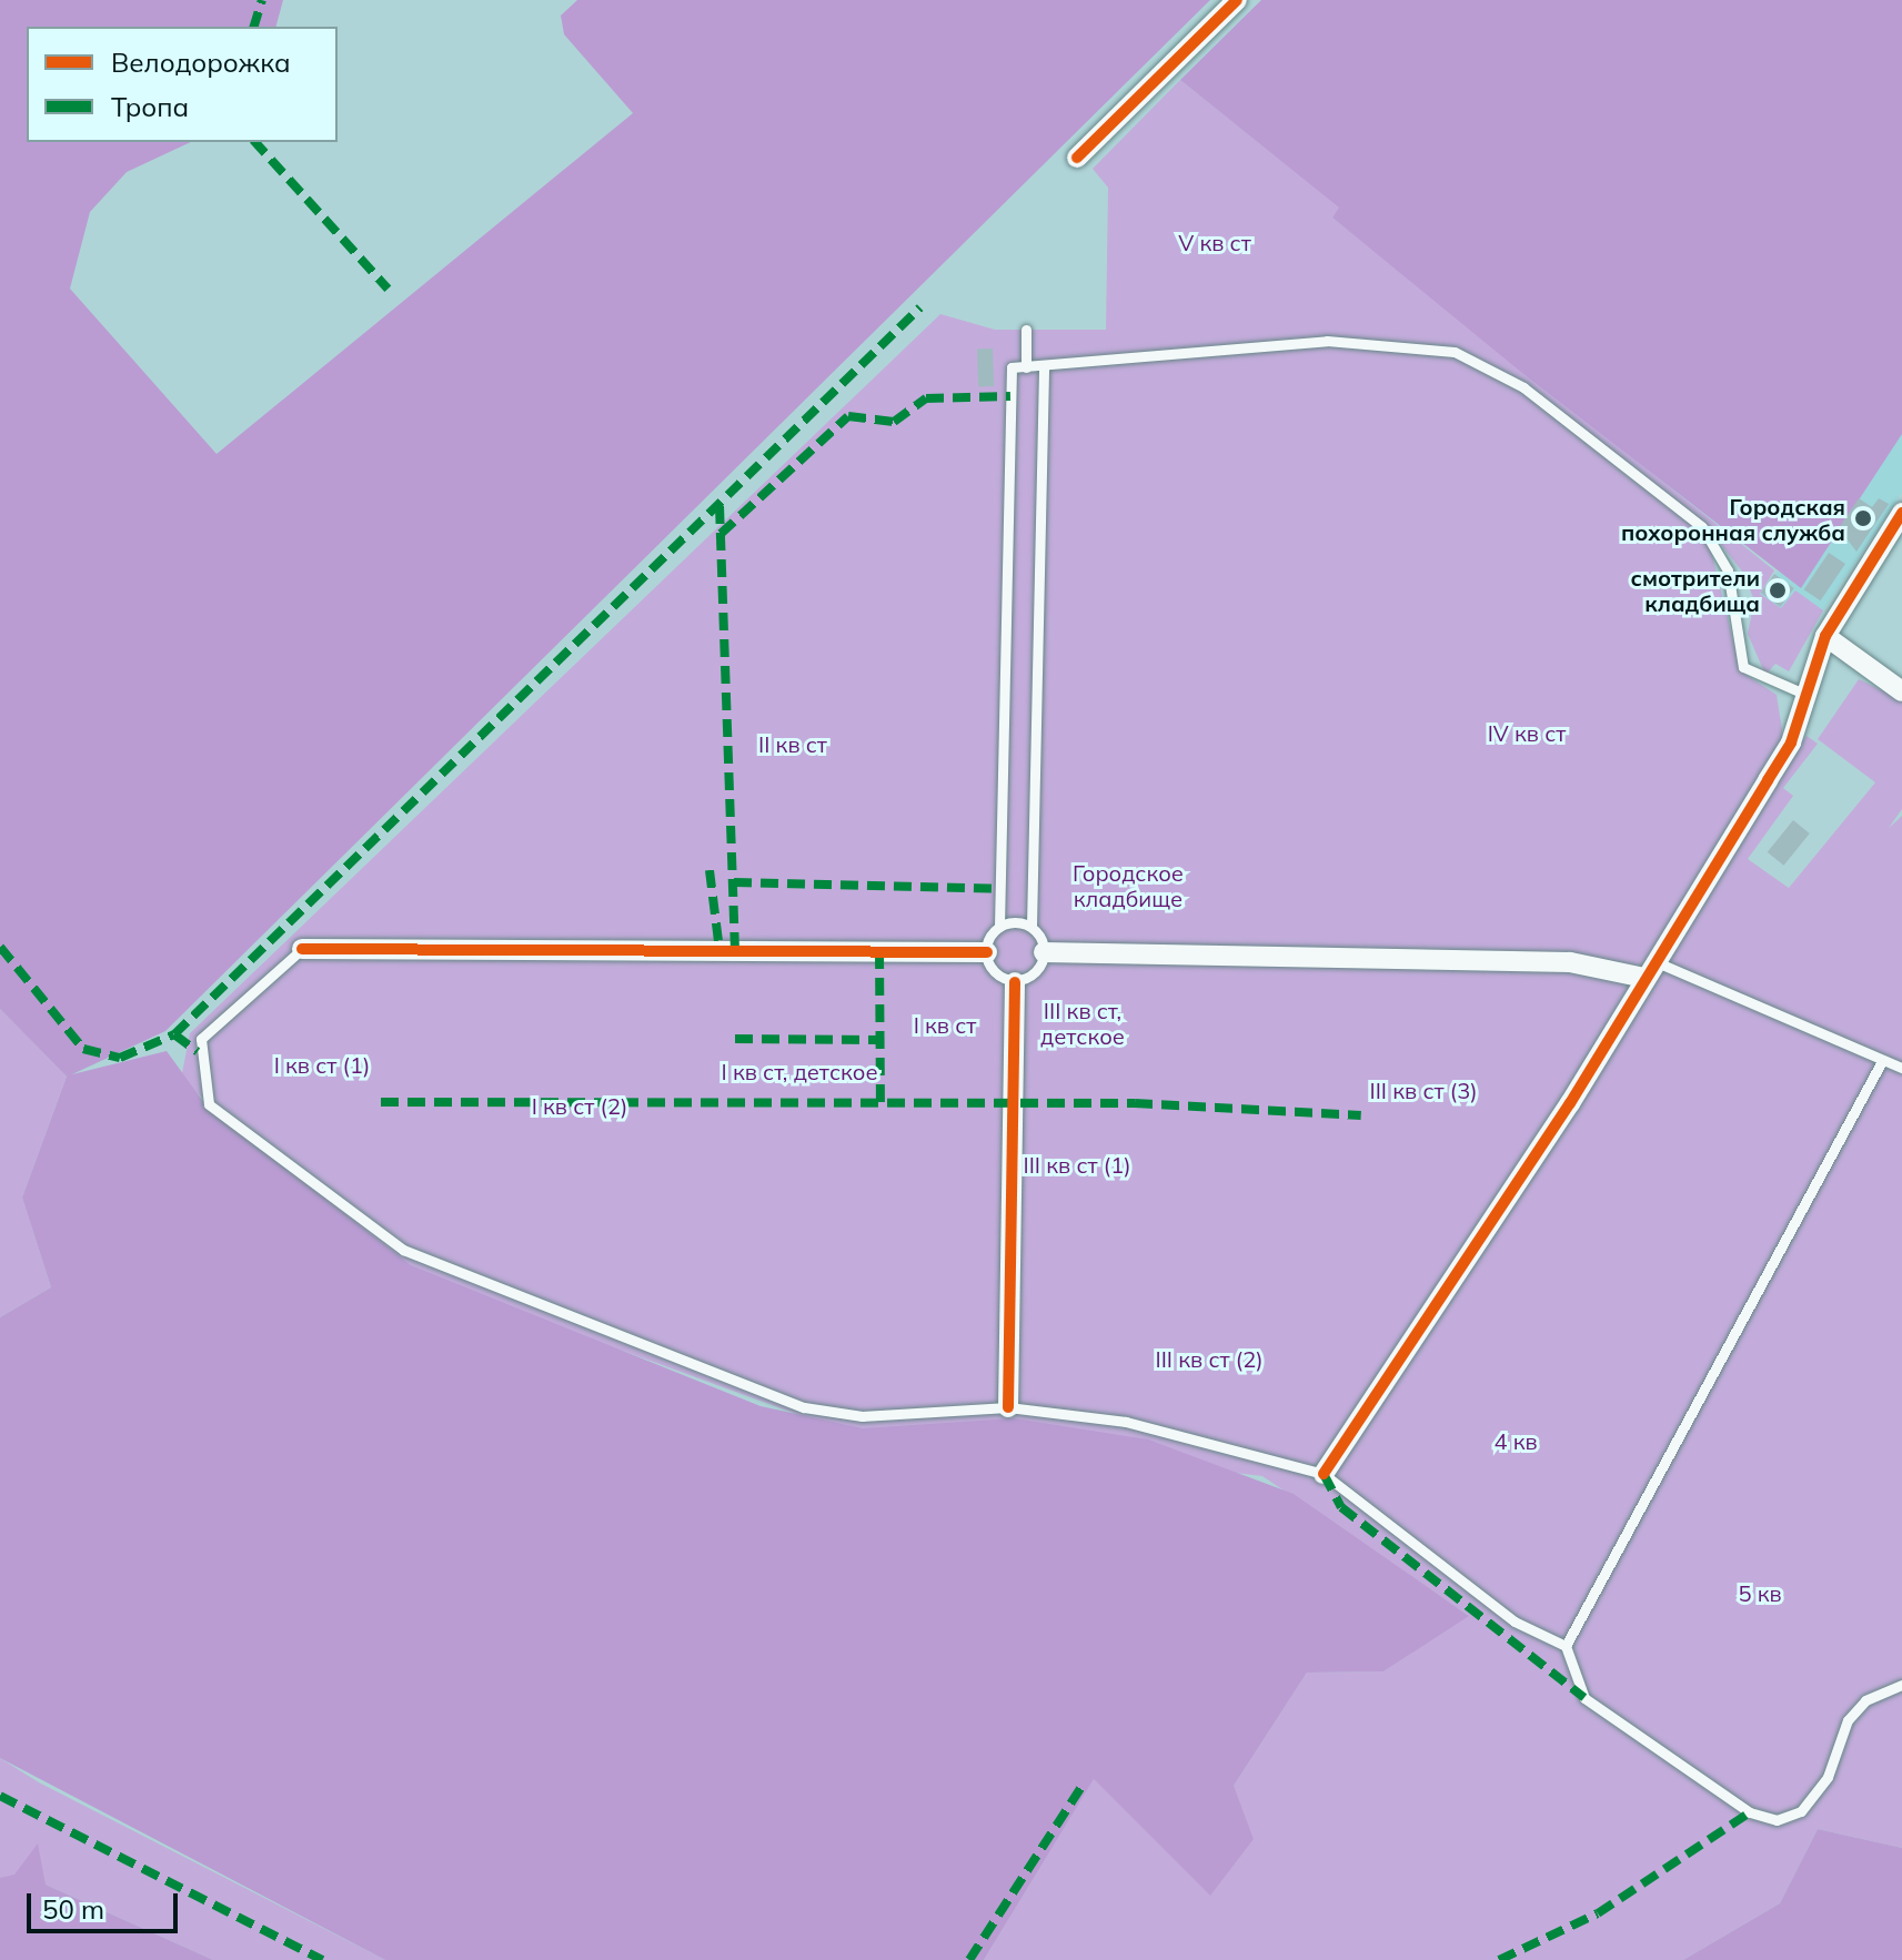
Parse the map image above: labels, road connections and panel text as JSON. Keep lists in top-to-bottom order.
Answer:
{
  "parks": [
    "V кв ст",
    "IV кв ст",
    "II кв ст",
    "Городское кладбище",
    "III кв ст, детское",
    "I кв ст",
    "I кв ст (1)",
    "I кв ст, детское",
    "III кв ст (3)",
    "I кв ст (2)",
    "III кв ст (1)",
    "III кв ст (2)",
    "4 кв",
    "5 кв"
  ],
  "places": ["Городская похоронная служба", "смотрители кладбища"],
  "legend": ["Велодорожка", "Тропа"],
  "scale_bar": "50 m"
}
